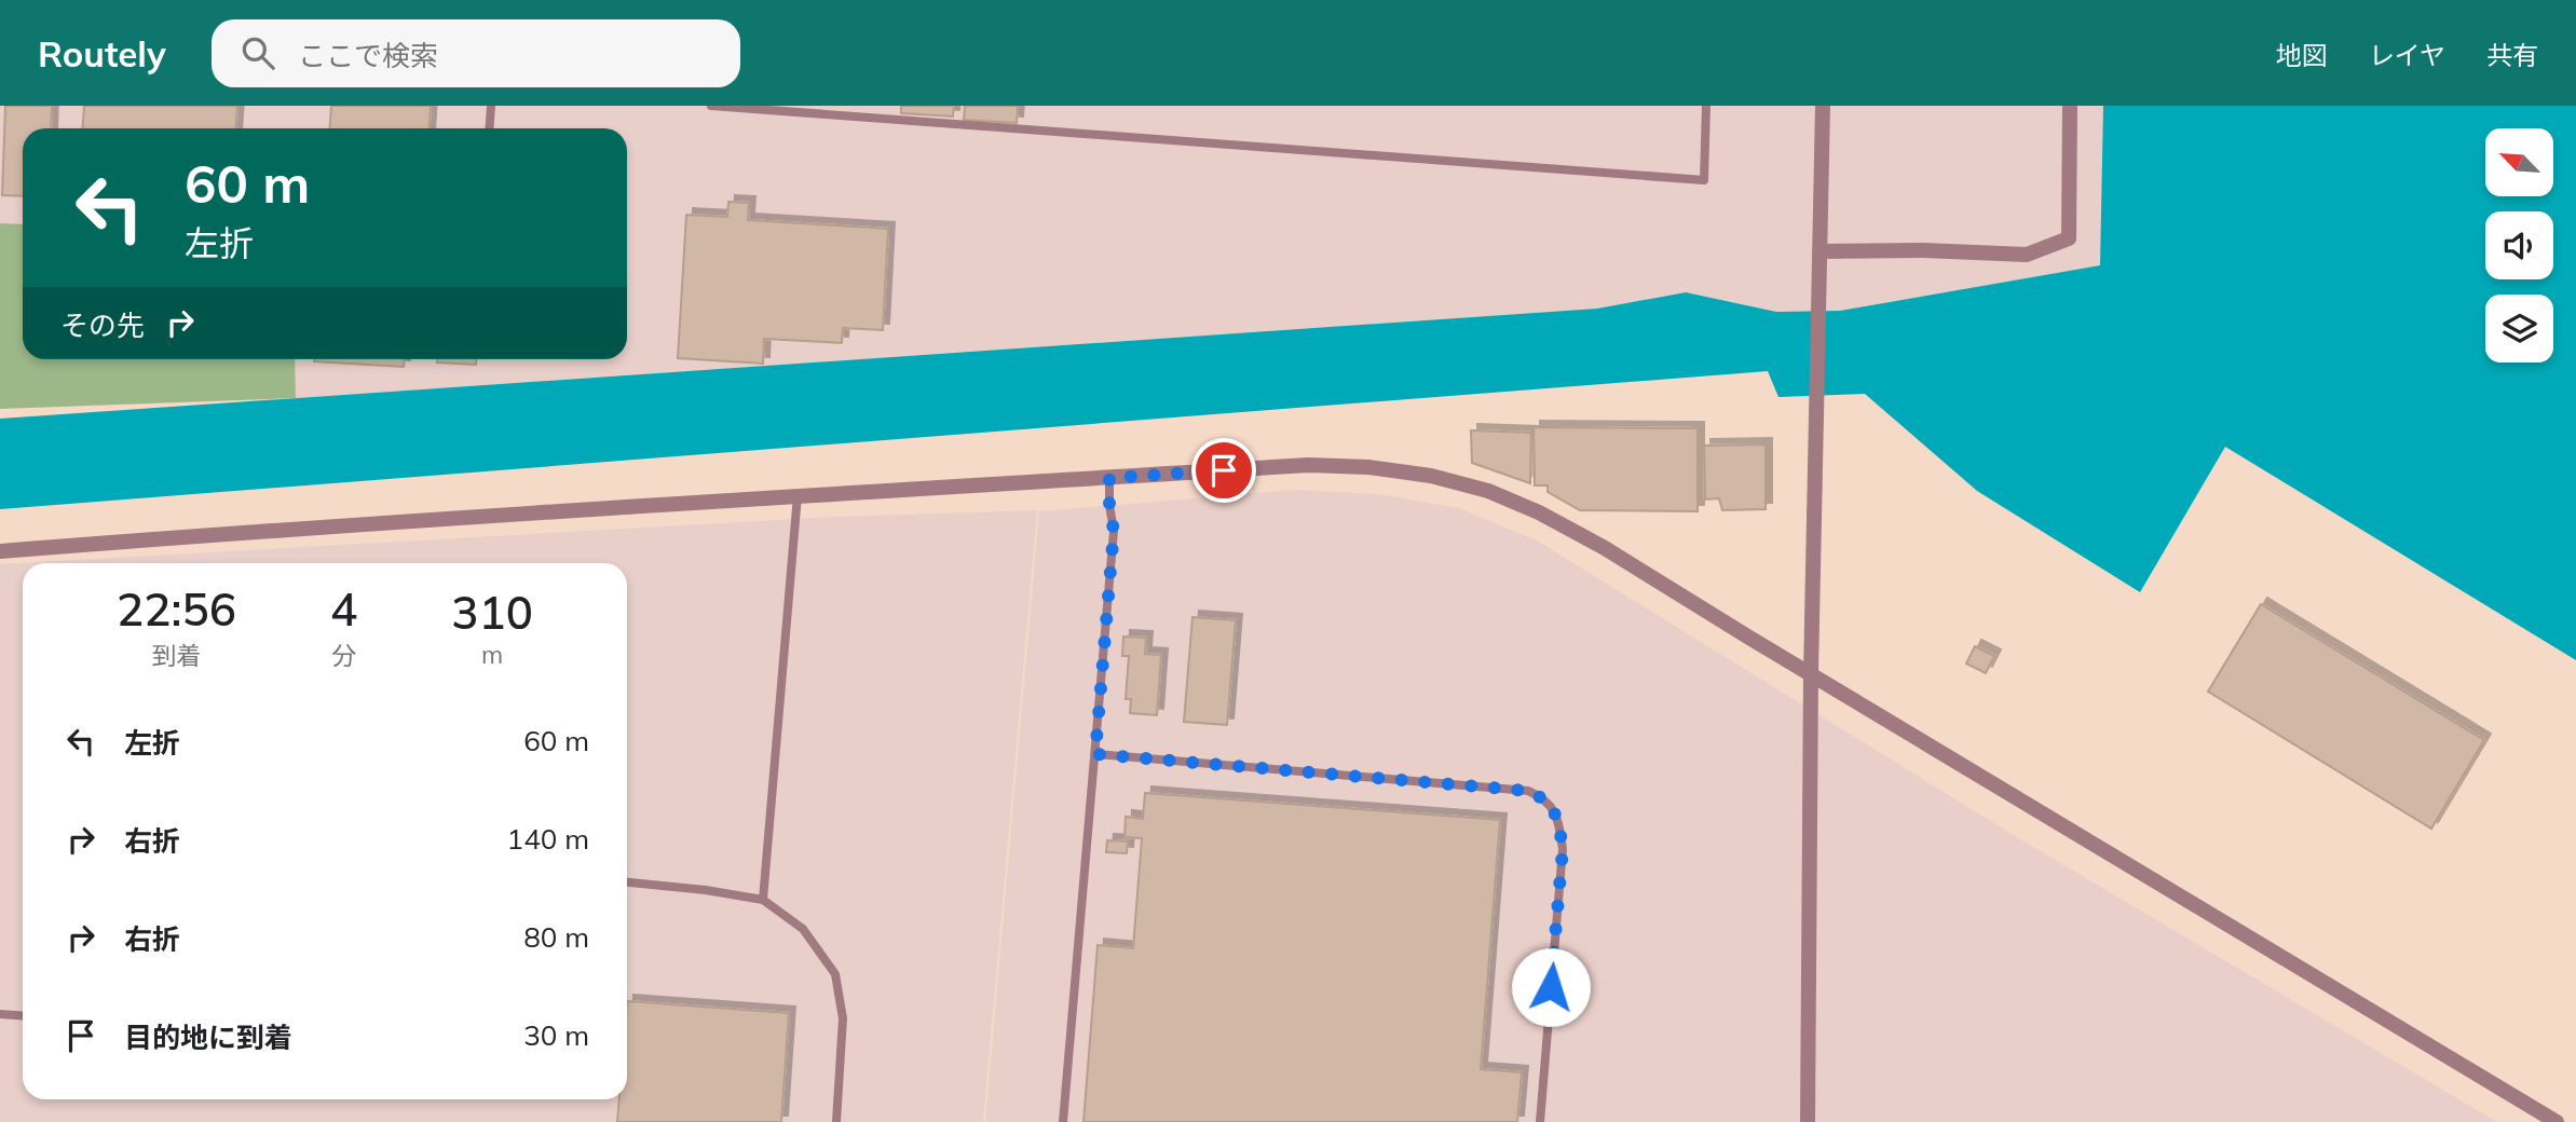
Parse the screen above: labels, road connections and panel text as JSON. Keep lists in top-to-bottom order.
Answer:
{
  "north": "top left",
  "page": {
    "header": "Routely",
    "search": "ここで検索",
    "nav": ["地図", "レイヤ", "共有"],
    "turn": ["60 m", "左折"],
    "then": "その先",
    "eta": [
      "22:56",
      "到着",
      "4",
      "分",
      "310",
      "m"
    ],
    "list": [
      {
        "name": "左折",
        "value": "60 m"
      },
      {
        "name": "右折",
        "value": "140 m"
      },
      {
        "name": "右折",
        "value": "80 m"
      },
      {
        "name": "目的地に到着",
        "value": "30 m"
      }
    ]
  }
}
